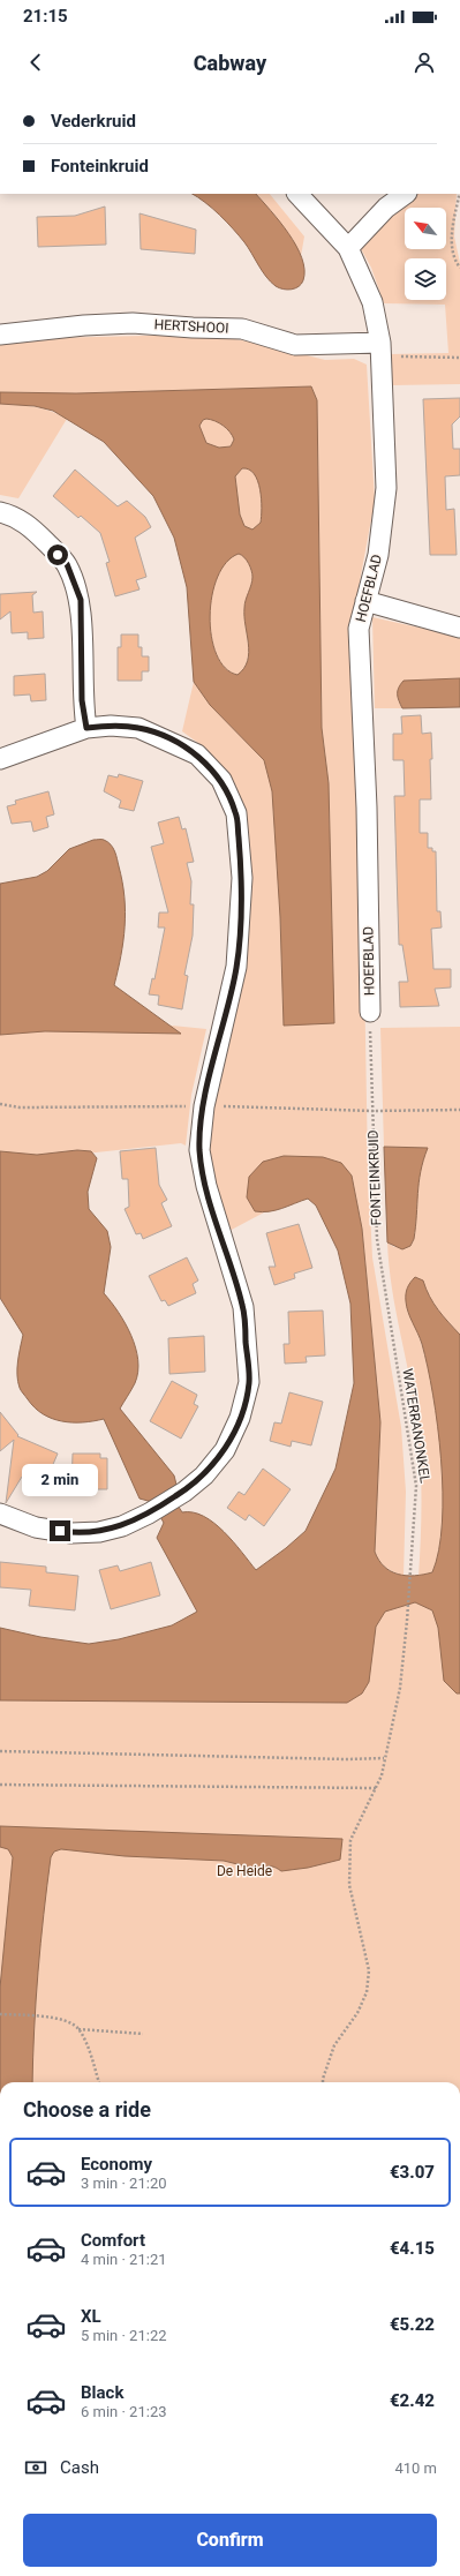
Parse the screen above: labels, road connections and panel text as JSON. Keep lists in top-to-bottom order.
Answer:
{
  "streets": {
    "street": ["HERTSHOOI", "HOEFBLAD"],
    "path": ["FONTEINKRUID", "WATERRANONKEL"]
  },
  "crossings": [
    ["HERTSHOOI", "HOEFBLAD"],
    ["HOEFBLAD", "FONTEINKRUID"],
    ["FONTEINKRUID", "WATERRANONKEL"]
  ],
  "parks": ["De Heide"],
  "north": "top left",
  "page": {
    "status": "21:15",
    "header": "Cabway",
    "banner": ["Vederkruid", "Fonteinkruid"],
    "bubble": "2 min",
    "heading": "Choose a ride",
    "list": [
      {
        "name": "Economy",
        "note": "3 min · 21:20",
        "value": "€3.07"
      },
      {
        "name": "Comfort",
        "note": "4 min · 21:21",
        "value": "€4.15"
      },
      {
        "name": "XL",
        "note": "5 min · 21:22",
        "value": "€5.22"
      },
      {
        "name": "Black",
        "note": "6 min · 21:23",
        "value": "€2.42"
      }
    ],
    "pay": ["Cash", "410 m"],
    "buttons": "Confirm"
  }
}
